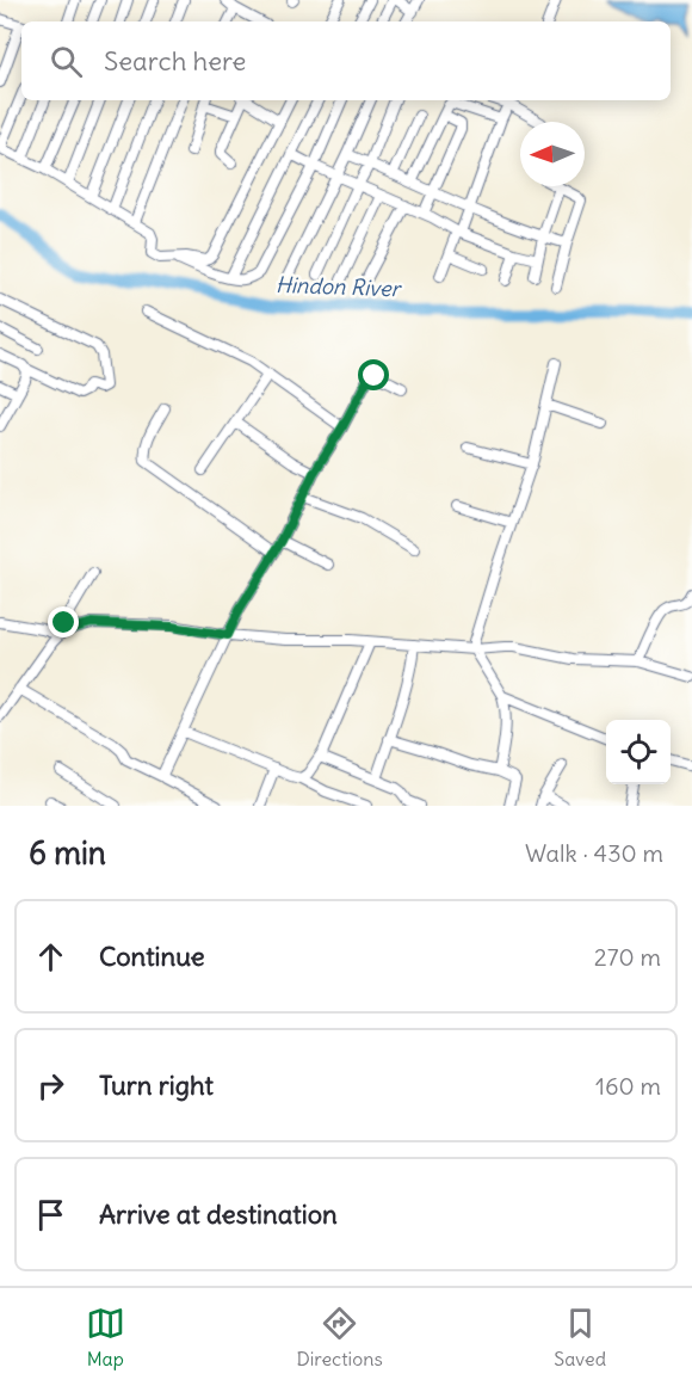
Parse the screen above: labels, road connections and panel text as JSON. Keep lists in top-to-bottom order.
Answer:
{
  "water": ["Hindon River"],
  "north": "left",
  "page": {
    "search": "Search here",
    "heading": ["6 min", "Walk · 430 m"],
    "list": [
      ["Continue", "270 m"],
      ["Turn right", "160 m"],
      "Arrive at destination"
    ],
    "nav": ["Map", "Directions", "Saved"]
  }
}
